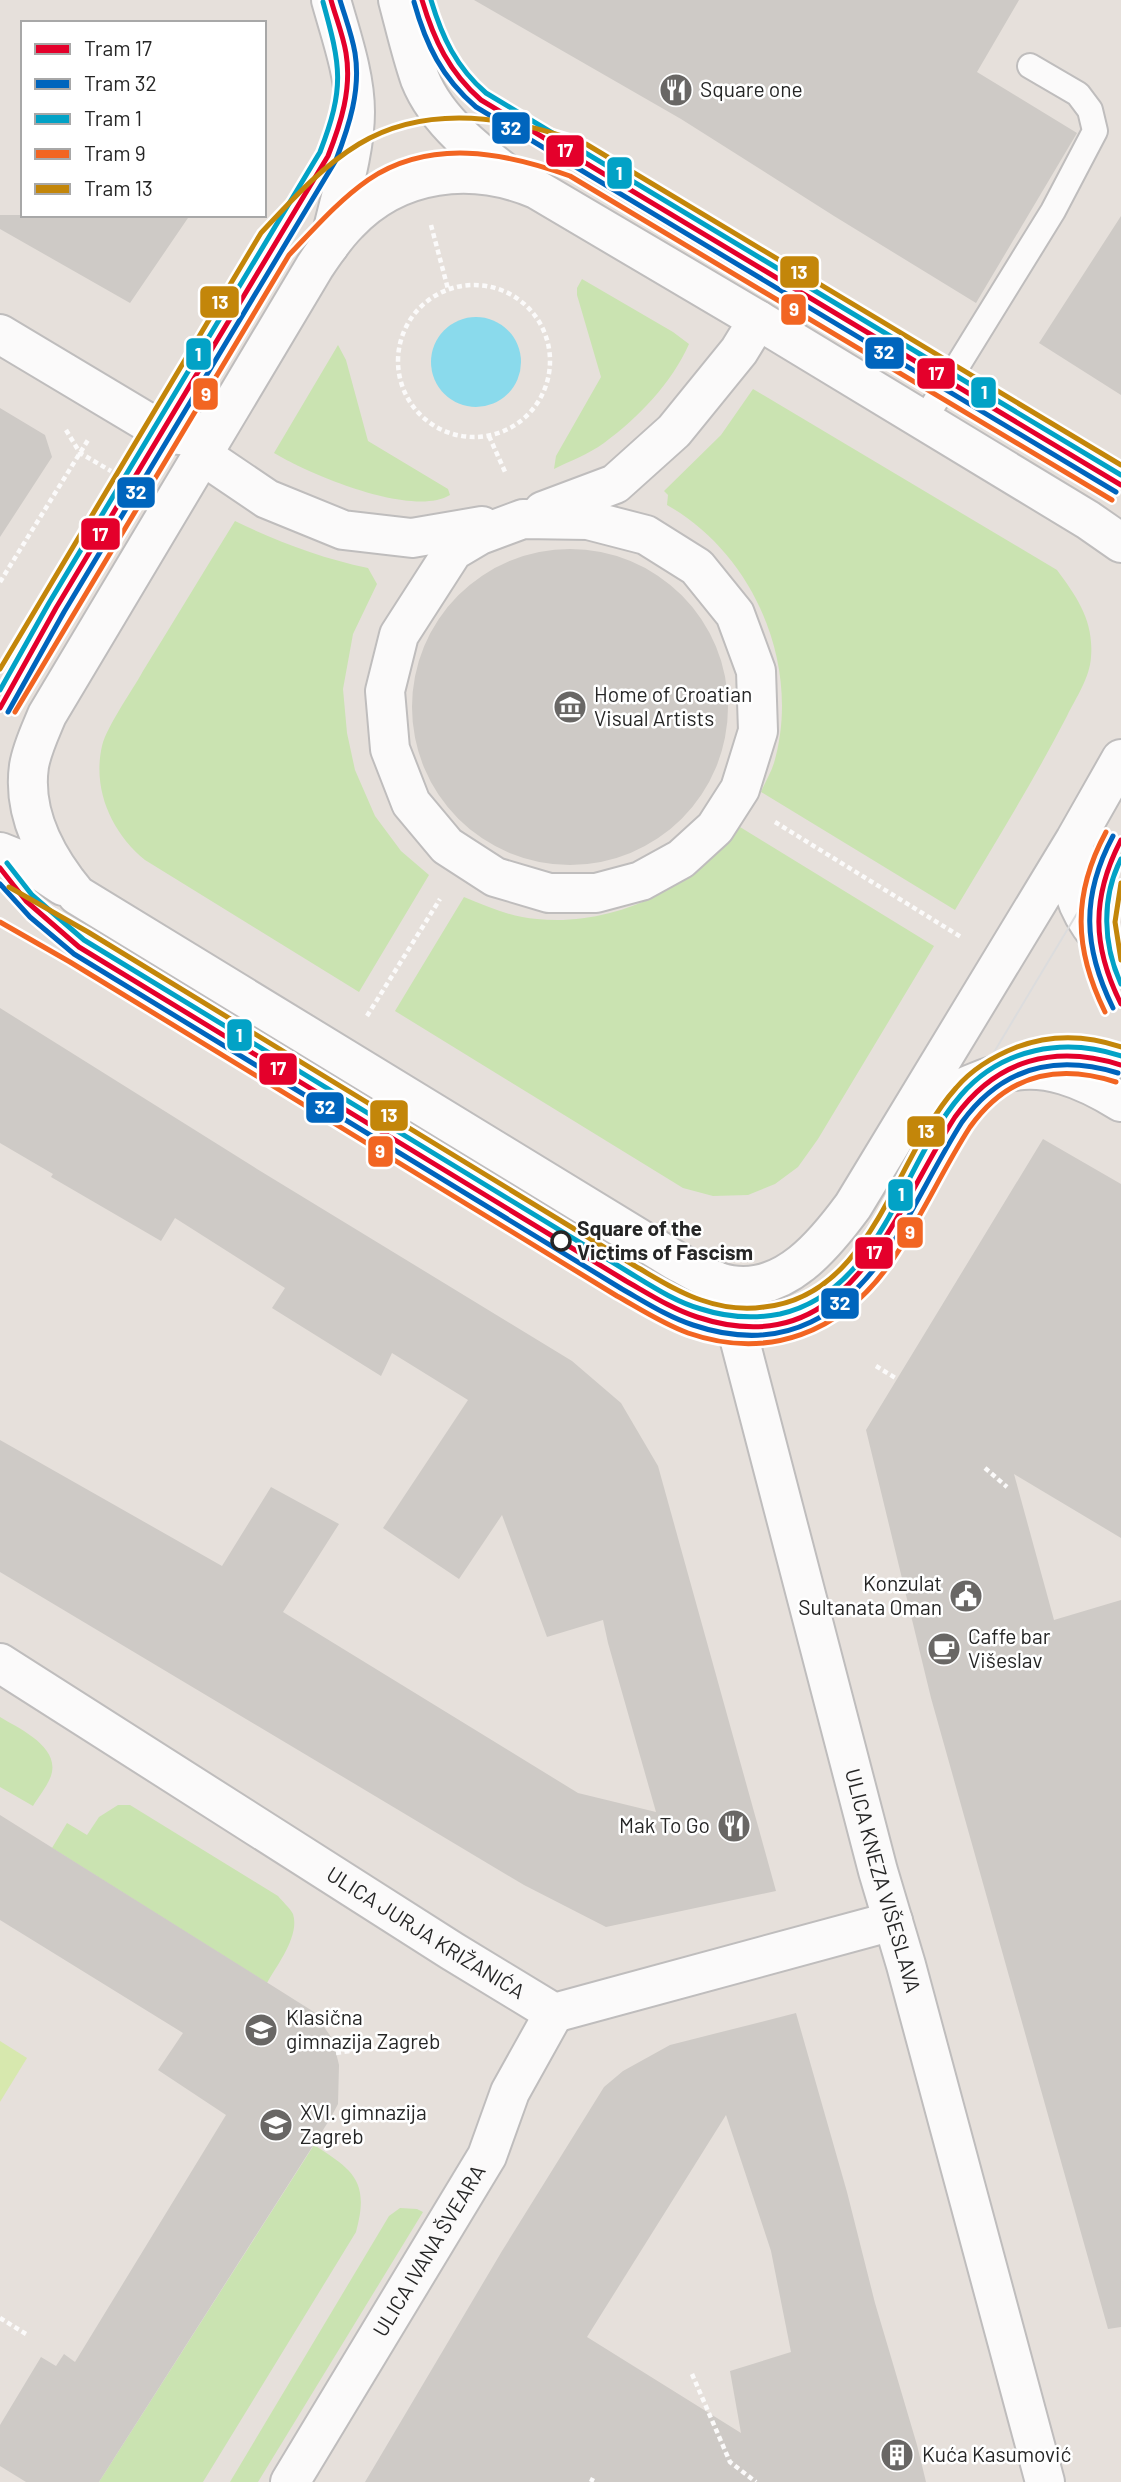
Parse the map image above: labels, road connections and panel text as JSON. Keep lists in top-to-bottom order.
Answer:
{
  "streets": {
    "street": ["ULICA KNEZA VIŠESLAVA", "ULICA JURJA KRIŽANIĆA", "ULICA IVANA ŠVEARA"]
  },
  "crossings": [
    ["ULICA JURJA KRIŽANIĆA", "ULICA IVANA ŠVEARA"]
  ],
  "places": {
    "restaurant": ["Square one", "Mak To Go"],
    "museum": ["Home of Croatian Visual Artists"],
    "other": ["Square of the Victims of Fascism"],
    "public building": ["Konzulat Sultanata Oman"],
    "cafe": ["Caffe bar Višeslav"],
    "school or university": ["Klasična gimnazija Zagreb", "XVI. gimnazija Zagreb"],
    "building": ["Kuća Kasumović"]
  },
  "lines": [
    "tram line 17",
    "tram line 32",
    "tram line 1",
    "tram line 13",
    "tram line 9"
  ],
  "legend": [
    "Tram 17",
    "Tram 32",
    "Tram 1",
    "Tram 9",
    "Tram 13"
  ]
}
